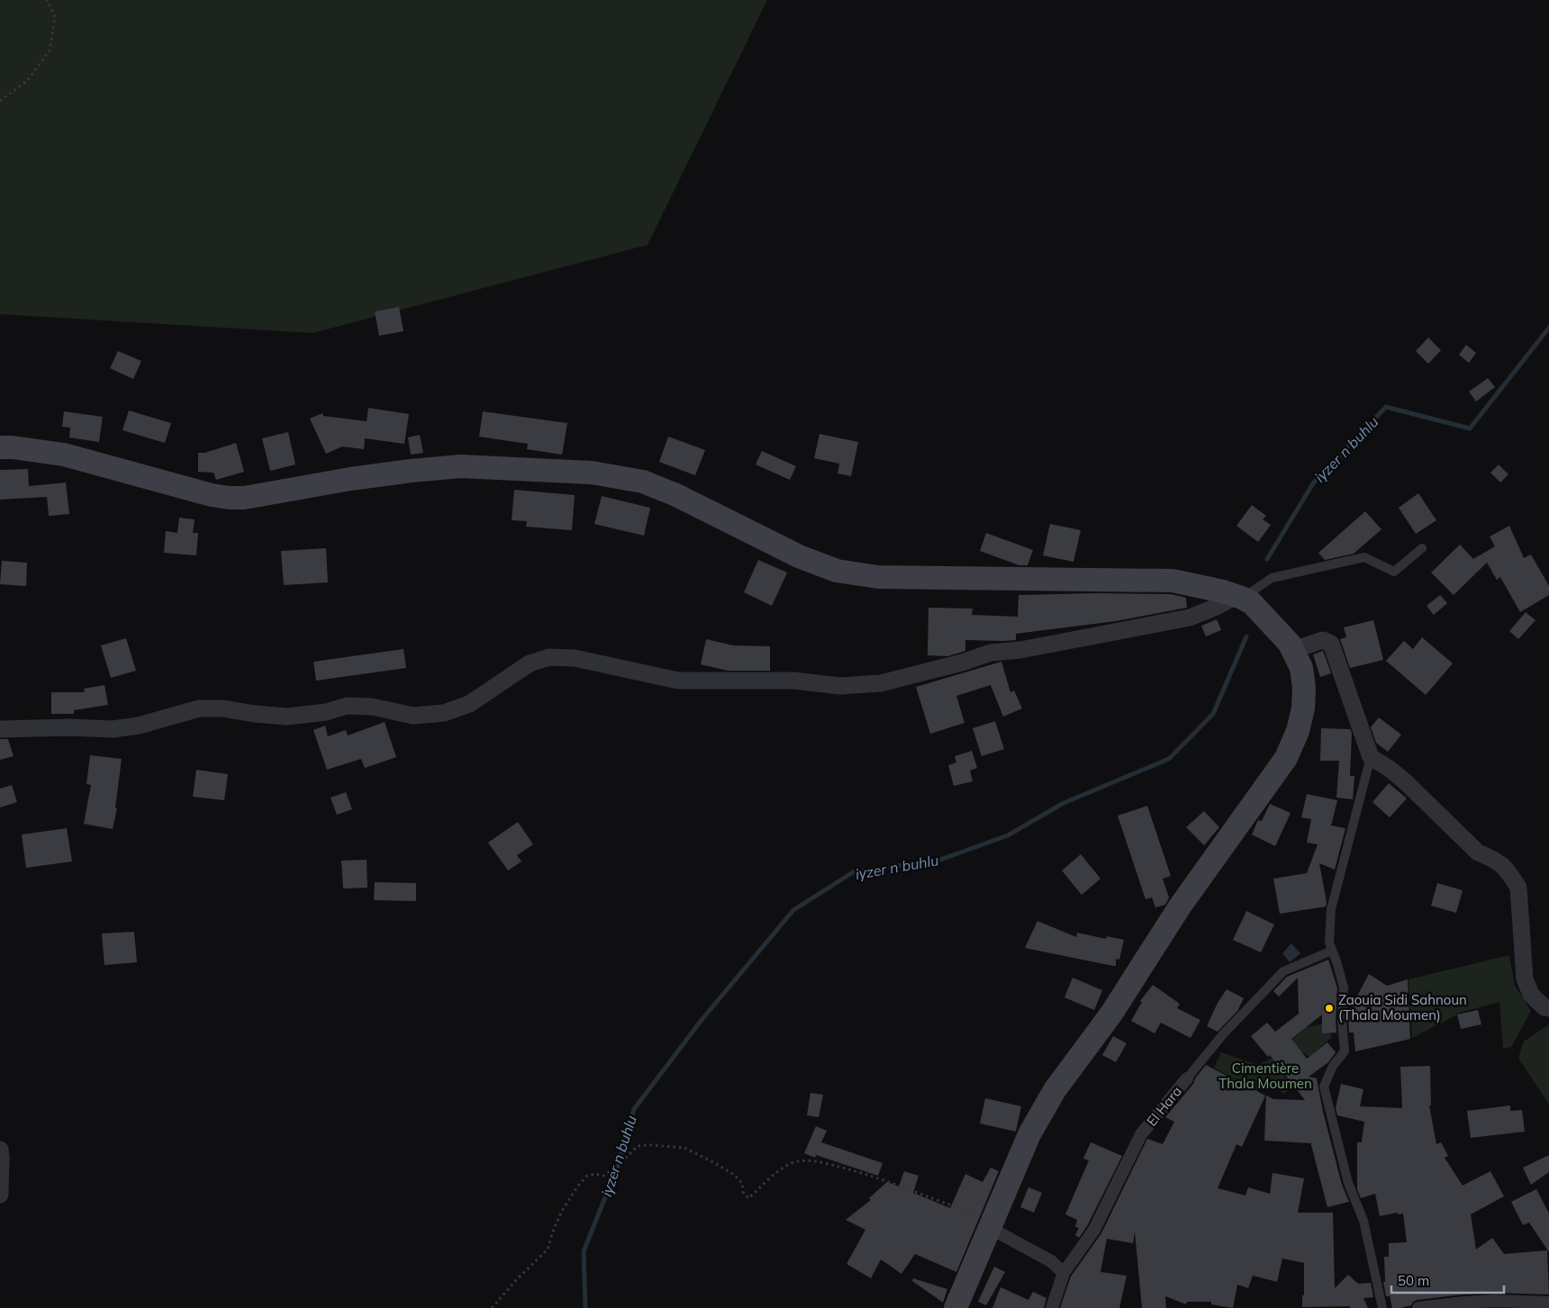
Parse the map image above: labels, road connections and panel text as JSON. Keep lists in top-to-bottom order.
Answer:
{
  "streets": {
    "street": ["El Hara"]
  },
  "water": ["iγzer n buhlu"],
  "parks": ["Cimentière Thala Moumen"],
  "places": ["Zaouia Sidi Sahnoun (Thala Moumen)"],
  "scale_bar": "50 m"
}
